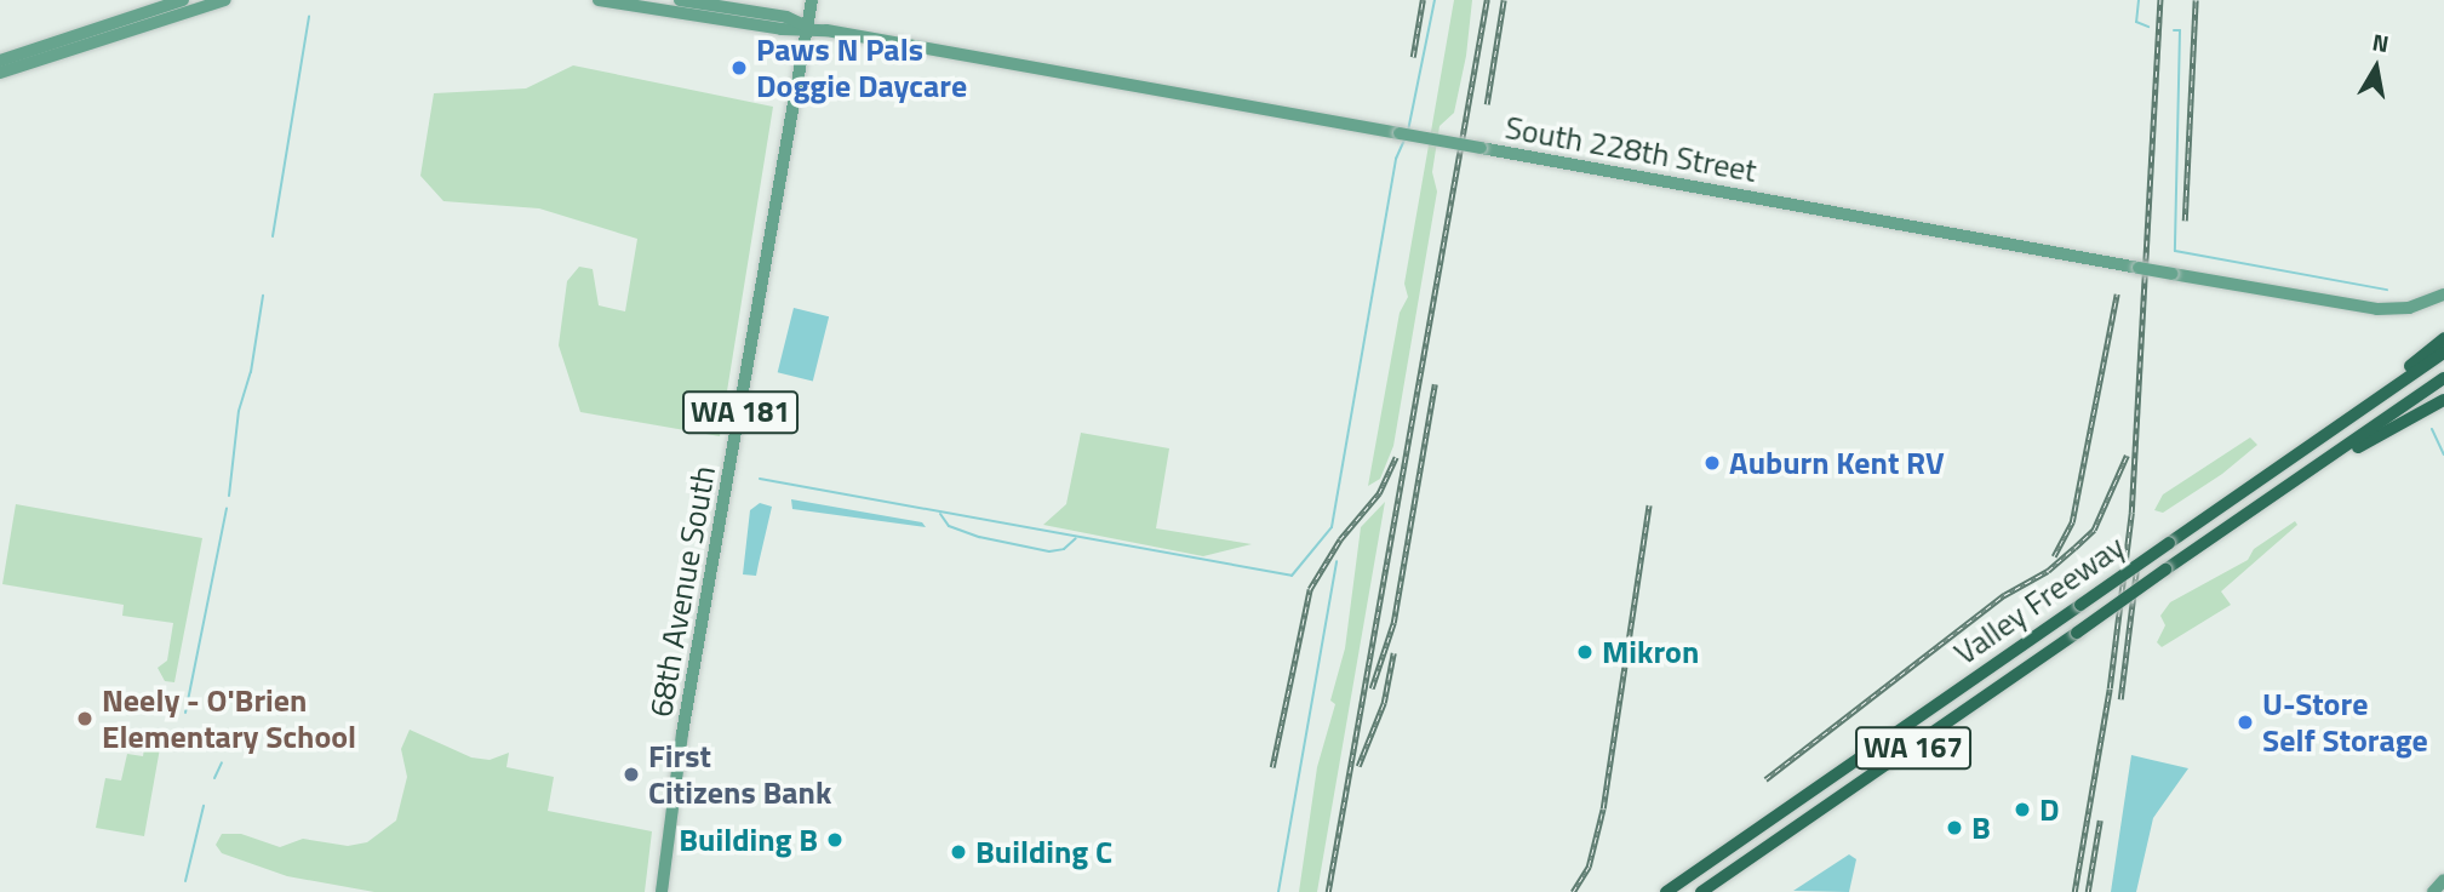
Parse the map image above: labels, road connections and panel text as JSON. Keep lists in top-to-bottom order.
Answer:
{
  "streets": {
    "highway": ["Valley Freeway", "WA 167"],
    "main road": ["South 228th Street", "WA 181", "68th Avenue South"]
  },
  "crossings": [
    ["South 228th Street", "68th Avenue South"]
  ],
  "places": [
    "Paws N Pals Doggie Daycare",
    "Auburn Kent RV",
    "Mikron",
    "Neely - O'Brien Elementary School",
    "U-Store Self Storage",
    "First Citizens Bank",
    "D",
    "B",
    "Building B",
    "Building C"
  ],
  "north": "top"
}
